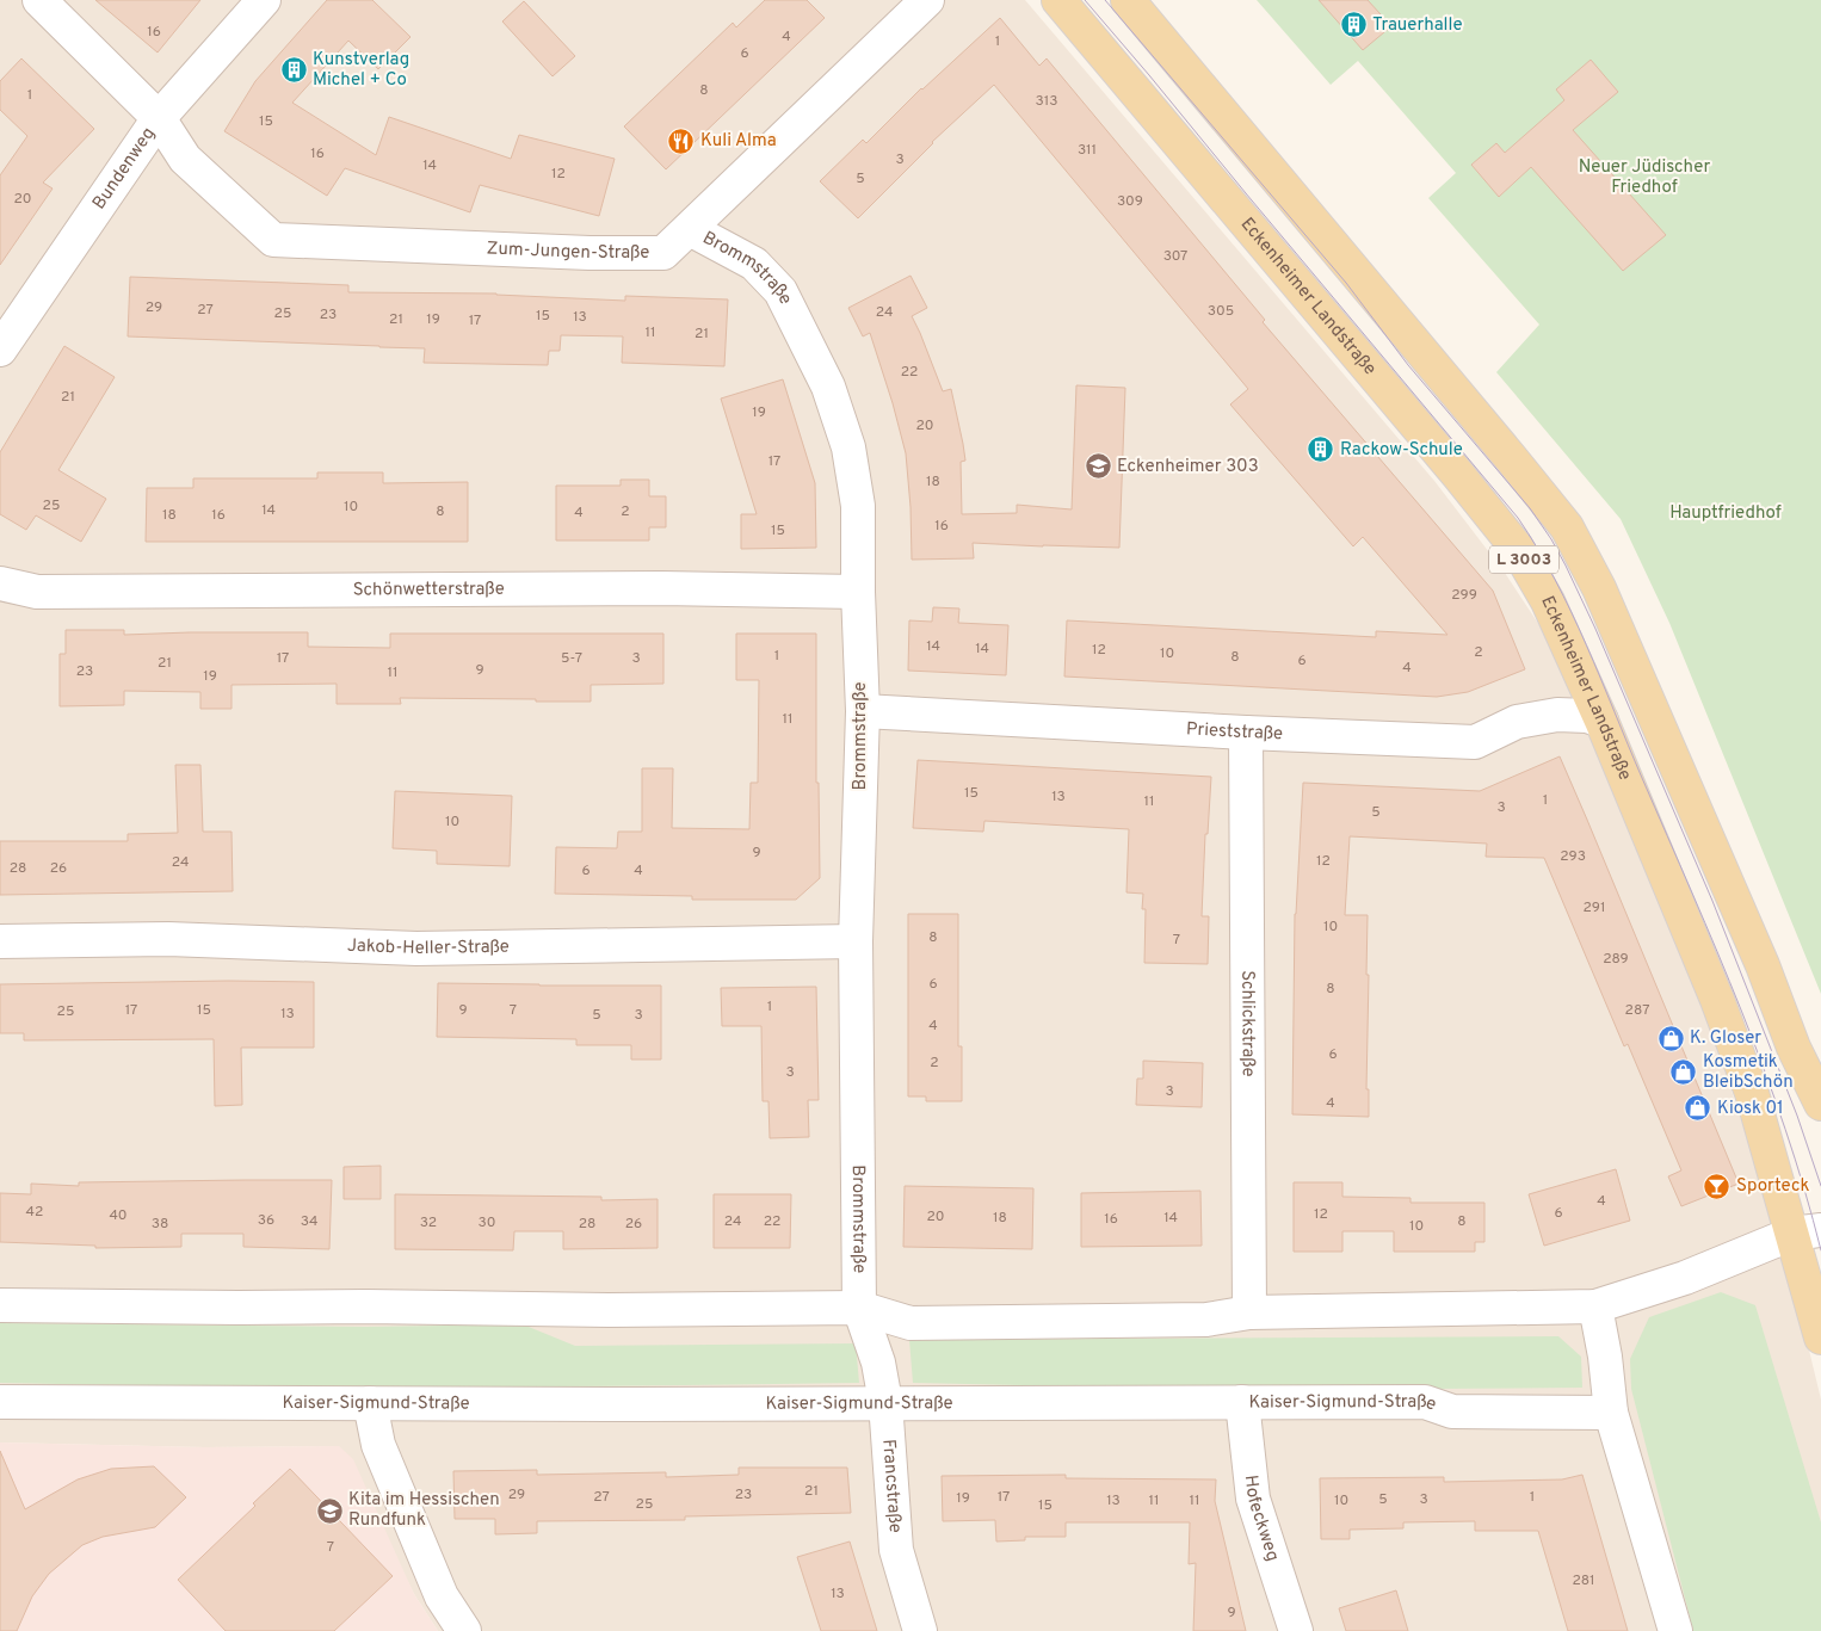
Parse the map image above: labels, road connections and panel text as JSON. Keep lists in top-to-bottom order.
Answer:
{
  "streets": {
    "main road": ["Eckenheimer Landstraße", "L 3003"],
    "street": [
      "Bundenweg",
      "Zum-Jungen-Straße",
      "Brommstraße",
      "Schönwetterstraße",
      "Prieststraße",
      "Jakob-Heller-Straße",
      "Schlickstraße",
      "Kaiser-Sigmund-Straße",
      "Francstraße",
      "Hofeckweg"
    ]
  },
  "crossings": [
    ["Bundenweg", "Zum-Jungen-Straße"],
    ["Zum-Jungen-Straße", "Brommstraße"],
    ["Brommstraße", "Schönwetterstraße"],
    ["Brommstraße", "Prieststraße"],
    ["Brommstraße", "Jakob-Heller-Straße"],
    ["Brommstraße", "Francstraße"],
    ["Eckenheimer Landstraße", "Prieststraße"],
    ["Prieststraße", "Schlickstraße"],
    ["Kaiser-Sigmund-Straße", "Francstraße"],
    ["Kaiser-Sigmund-Straße", "Hofeckweg"]
  ],
  "parks": ["Neuer Jüdischer Friedhof", "Hauptfriedhof"],
  "places": {
    "building": ["Trauerhalle", "Kunstverlag Michel + Co", "Rackow-Schule"],
    "restaurant": ["Kuli Alma"],
    "school or university": ["Eckenheimer 303", "Kita im Hessischen Rundfunk"],
    "shop": ["K. Gloser", "Kosmetik BleibSchön", "Kiosk 01"],
    "bar": ["Sporteck"]
  },
  "house_numbers": [
    "16",
    "4",
    "1",
    "6",
    "8",
    "1",
    "313",
    "15",
    "311",
    "16",
    "3",
    "14",
    "12",
    "5",
    "20",
    "309",
    "307",
    "29",
    "27",
    "305",
    "24",
    "25",
    "23",
    "15",
    "13",
    "21",
    "19",
    "17",
    "11",
    "21",
    "22",
    "21",
    "19",
    "20",
    "17",
    "18",
    "25",
    "10",
    "14",
    "8",
    "2",
    "4",
    "18",
    "16",
    "16",
    "15",
    "299",
    "14",
    "14",
    "12",
    "2",
    "10",
    "1",
    "8",
    "17",
    "5-7",
    "3",
    "6",
    "21",
    "4",
    "9",
    "23",
    "11",
    "19",
    "11",
    "15",
    "13",
    "1",
    "11",
    "3",
    "5",
    "10",
    "9",
    "293",
    "12",
    "24",
    "28",
    "26",
    "6",
    "4",
    "291",
    "10",
    "8",
    "7",
    "289",
    "6",
    "8",
    "1",
    "17",
    "15",
    "9",
    "7",
    "287",
    "25",
    "13",
    "5",
    "3",
    "4",
    "6",
    "2",
    "3",
    "3",
    "4",
    "4",
    "42",
    "6",
    "12",
    "40",
    "20",
    "18",
    "14",
    "16",
    "36",
    "34",
    "24",
    "22",
    "8",
    "32",
    "30",
    "38",
    "28",
    "26",
    "10",
    "21",
    "29",
    "23",
    "27",
    "17",
    "1",
    "19",
    "5",
    "3",
    "13",
    "11",
    "11",
    "10",
    "25",
    "15",
    "7",
    "281",
    "13",
    "9"
  ]
}
